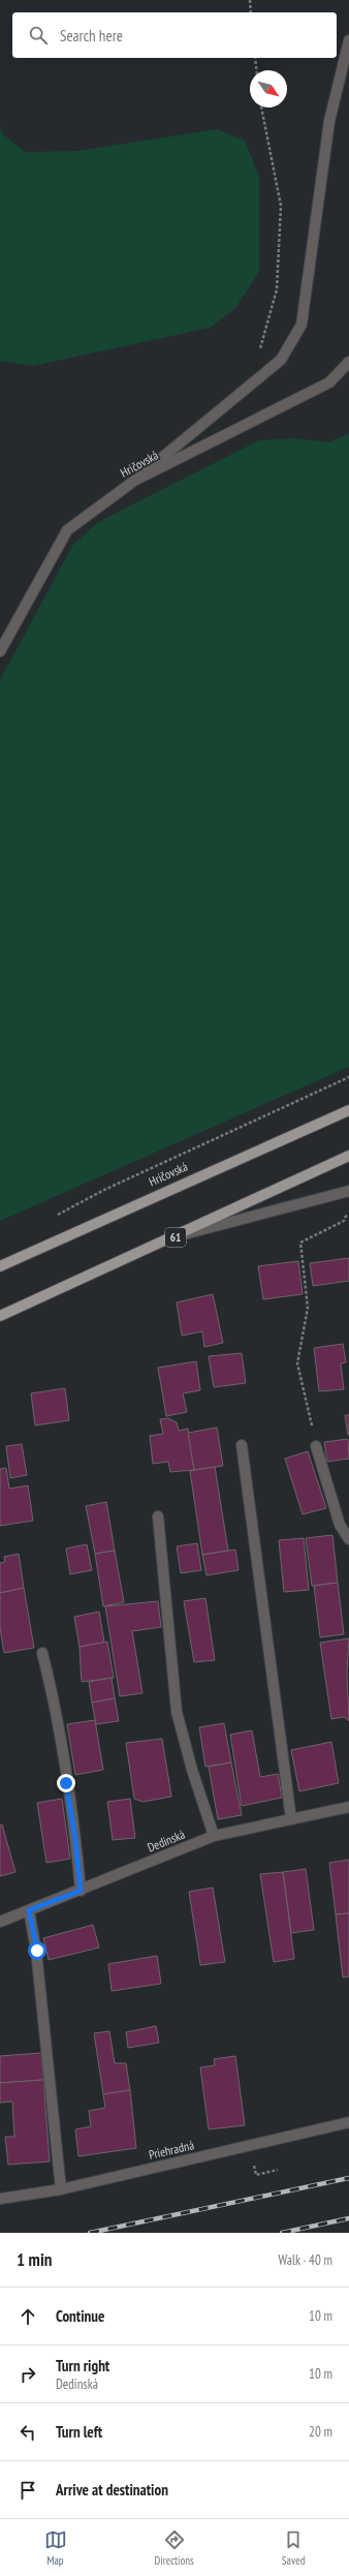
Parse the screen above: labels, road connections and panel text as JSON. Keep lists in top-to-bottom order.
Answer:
{
  "streets": {
    "main road": ["Hričovská", "61"],
    "street": ["Dedinská", "Priehradná"]
  },
  "north": "bottom right",
  "page": {
    "search": "Search here",
    "heading": ["1 min", "Walk · 40 m"],
    "list": [
      ["Continue", "10 m"],
      ["Turn right", "Dedinská", "10 m"],
      ["Turn left", "20 m"],
      "Arrive at destination"
    ],
    "nav": ["Map", "Directions", "Saved"]
  }
}
